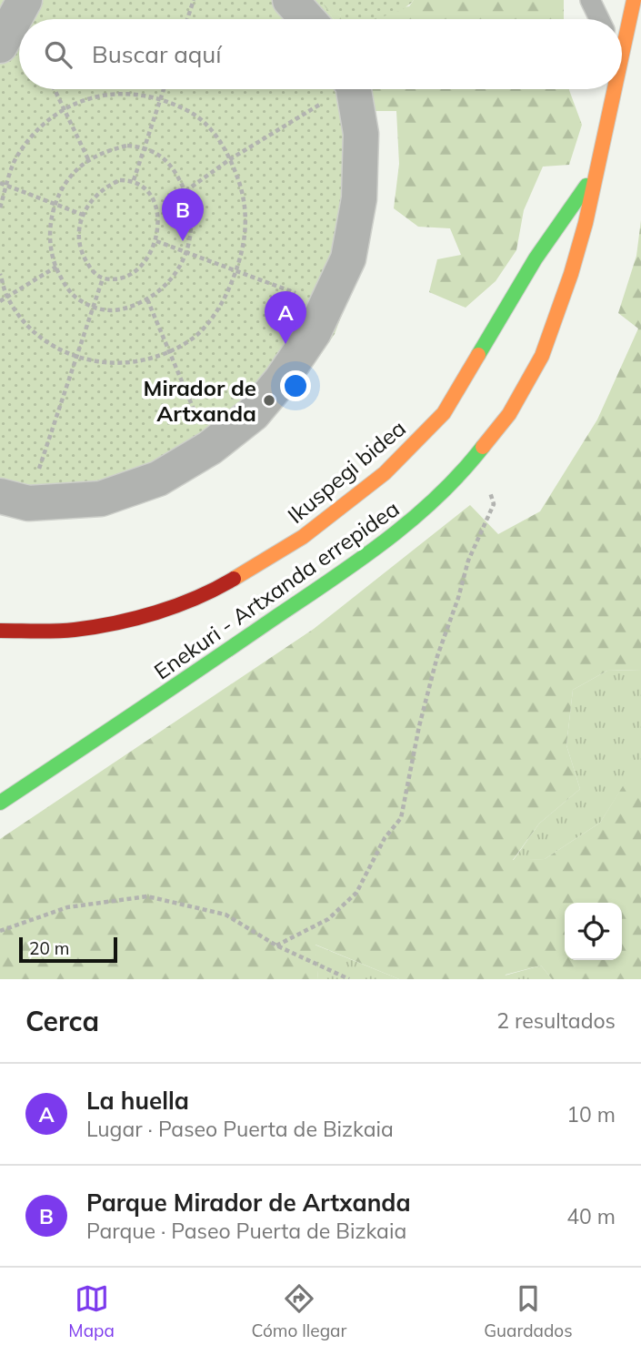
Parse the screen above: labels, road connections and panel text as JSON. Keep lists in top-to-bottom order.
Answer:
{
  "streets": {
    "street": ["Ikuspegi bidea", "Enekuri - Artxanda errepidea"]
  },
  "crossings": [
    ["Ikuspegi bidea", "Enekuri - Artxanda errepidea"]
  ],
  "places": ["Mirador de Artxanda"],
  "scale_bar": "20 m",
  "page": {
    "search": "Buscar aquí",
    "pins": ["B", "A"],
    "scale": "20 m",
    "heading": ["Cerca", "2 resultados"],
    "list": [
      {
        "mark": "A",
        "name": "La huella",
        "note": "Lugar · Paseo Puerta de Bizkaia",
        "value": "10 m"
      },
      {
        "mark": "B",
        "name": "Parque Mirador de Artxanda",
        "note": "Parque · Paseo Puerta de Bizkaia",
        "value": "40 m"
      }
    ],
    "nav": ["Mapa", "Cómo llegar", "Guardados"]
  }
}
